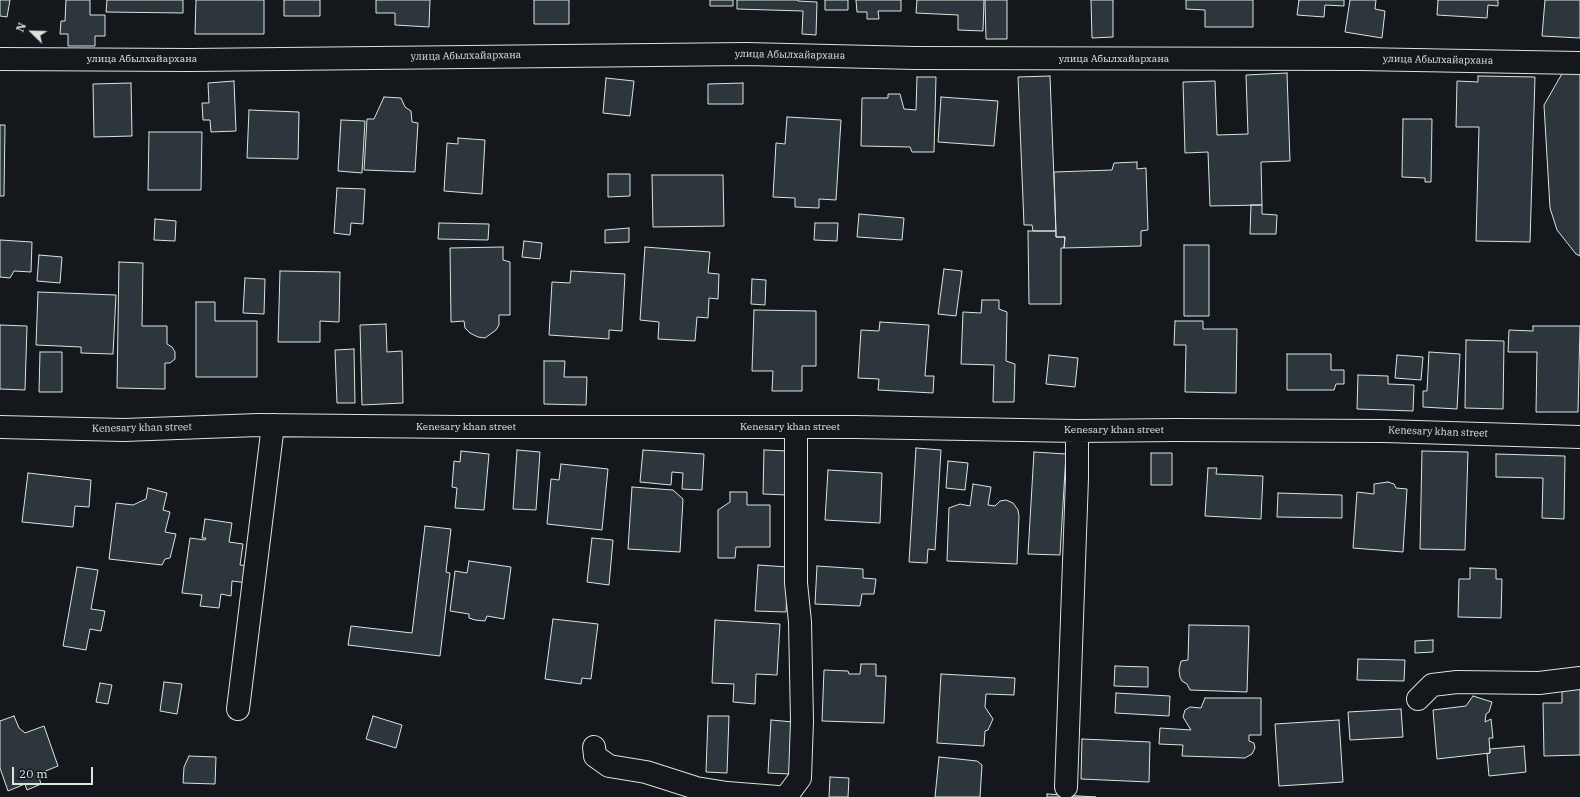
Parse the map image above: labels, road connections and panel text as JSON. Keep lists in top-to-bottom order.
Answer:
{
  "streets": {
    "street": ["улица Абылхайархана", "Kenesary khan street"]
  },
  "scale_bar": "20 m",
  "north": "top left"
}
